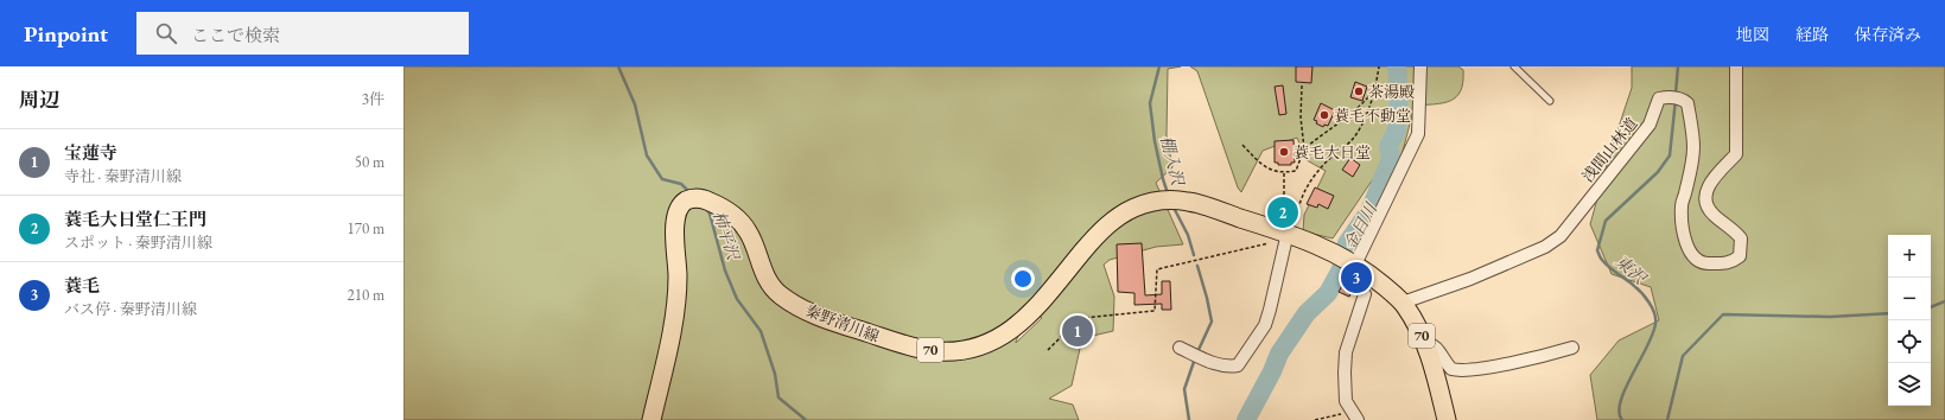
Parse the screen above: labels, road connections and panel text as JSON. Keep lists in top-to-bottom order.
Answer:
{
  "streets": {
    "main road": ["秦野清川線", "70"],
    "street": ["浅間山林道"]
  },
  "crossings": [
    ["浅間山林道", "秦野清川線"]
  ],
  "water": [
    "棚入沢",
    "金目川",
    "柿平沢",
    "東沢"
  ],
  "places": ["茶湯殿", "蓑毛不動堂", "蓑毛大日堂"],
  "page": {
    "header": "Pinpoint",
    "search": "ここで検索",
    "nav": ["地図", "経路", "保存済み"],
    "heading": ["周辺", "3件"],
    "list": [
      {
        "mark": "1",
        "name": "宝蓮寺",
        "note": "寺社 · 秦野清川線",
        "value": "50 m"
      },
      {
        "mark": "2",
        "name": "蓑毛大日堂仁王門",
        "note": "スポット · 秦野清川線",
        "value": "170 m"
      },
      {
        "mark": "3",
        "name": "蓑毛",
        "note": "バス停 · 秦野清川線",
        "value": "210 m"
      }
    ],
    "pins": ["2", "3", "1"],
    "map_buttons": ["+", "−"]
  }
}
